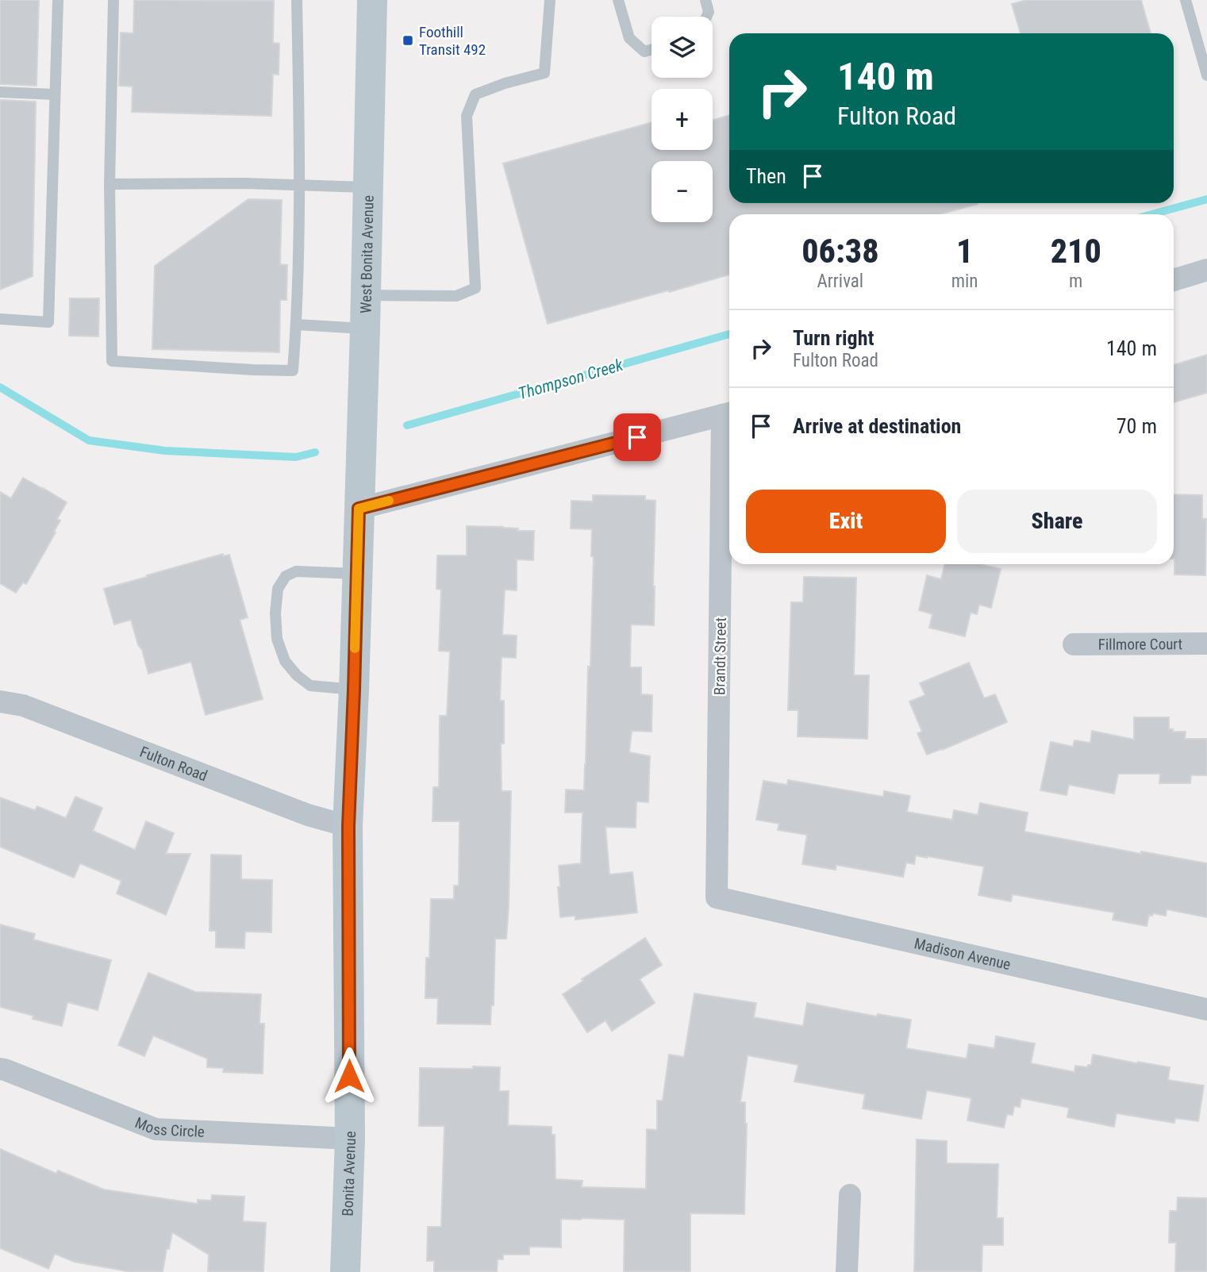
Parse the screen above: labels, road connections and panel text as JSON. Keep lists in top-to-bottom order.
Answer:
{
  "streets": {
    "main road": ["West Bonita Avenue", "Bonita Avenue"],
    "street": [
      "Fillmore Court",
      "Brandt Street",
      "Fulton Road",
      "Madison Avenue",
      "Moss Circle"
    ]
  },
  "crossings": [
    ["West Bonita Avenue", "Bonita Avenue"],
    ["Brandt Street", "Madison Avenue"],
    ["Fulton Road", "Bonita Avenue"],
    ["Moss Circle", "Bonita Avenue"]
  ],
  "water": ["Thompson Creek"],
  "places": {
    "transit": ["Foothill Transit 492"]
  },
  "page": {
    "map_buttons": ["+", "−"],
    "turn": ["140 m", "Fulton Road"],
    "then": "Then",
    "eta": [
      "06:38",
      "Arrival",
      "1",
      "min",
      "210",
      "m"
    ],
    "list": [
      {
        "name": "Turn right",
        "note": "Fulton Road",
        "value": "140 m"
      },
      {
        "name": "Arrive at destination",
        "value": "70 m"
      }
    ],
    "buttons": ["Exit", "Share"]
  }
}
